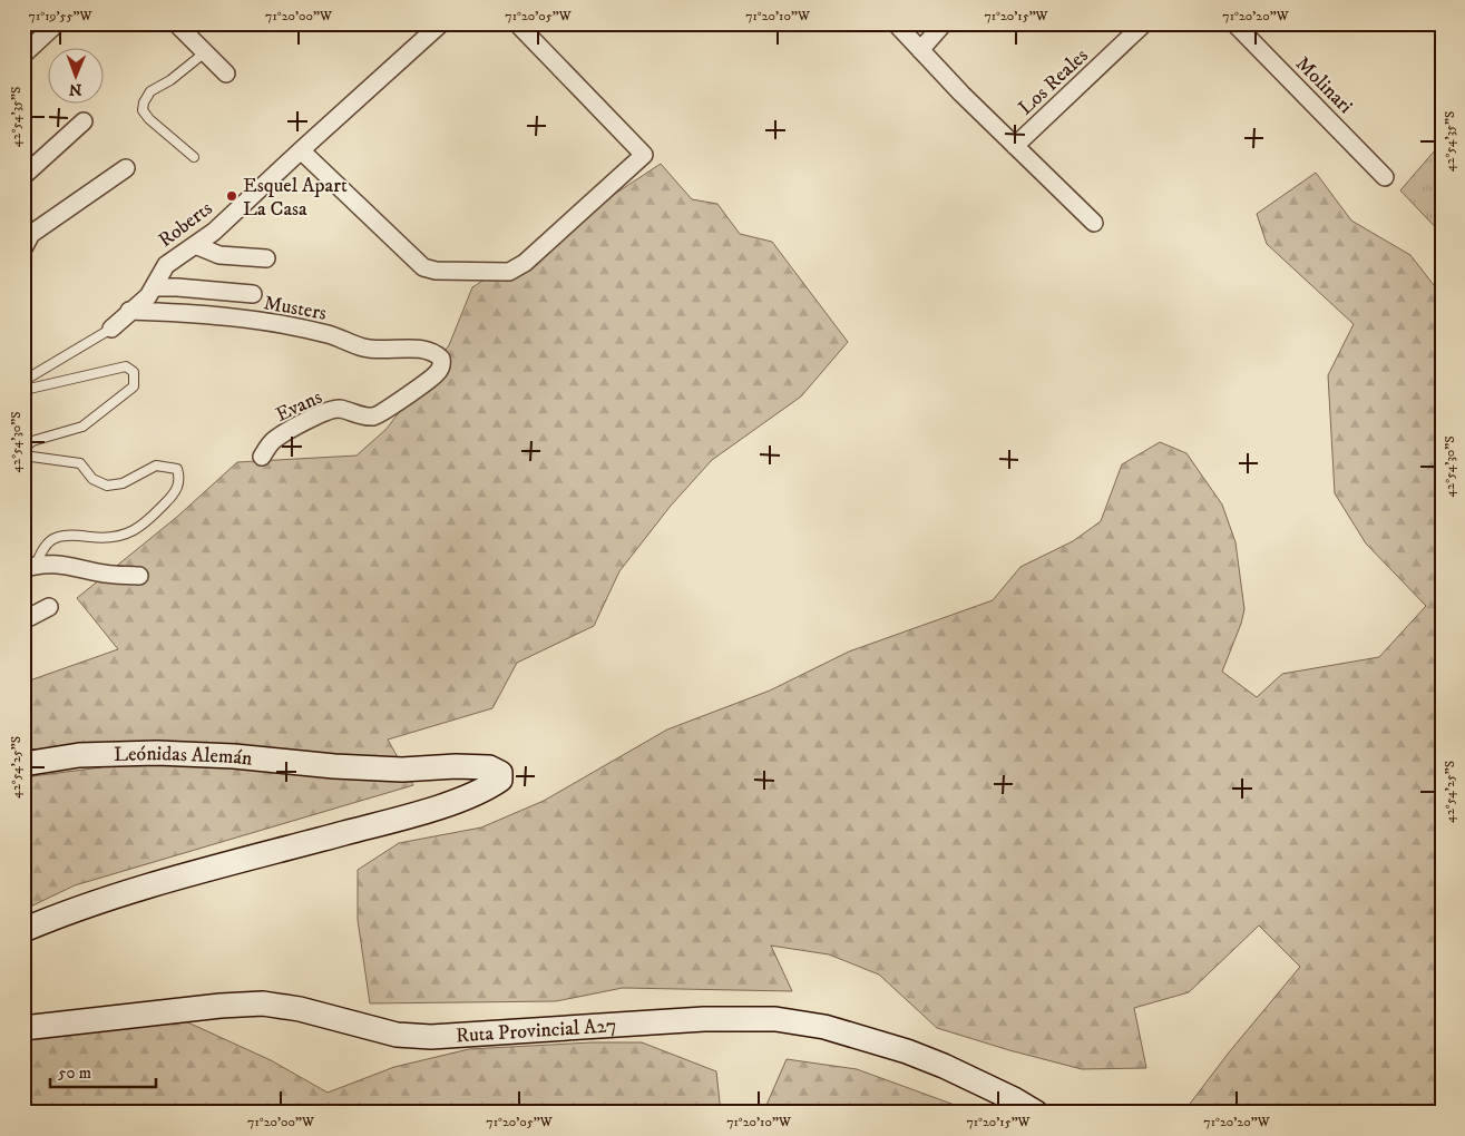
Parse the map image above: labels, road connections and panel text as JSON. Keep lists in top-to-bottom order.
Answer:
{
  "streets": {
    "street": [
      "Los Reales",
      "Molinari",
      "Roberts",
      "Musters",
      "Evans",
      "Leónidas Alemán",
      "Ruta Provincial A27"
    ]
  },
  "crossings": [
    ["Roberts", "Musters"],
    ["Musters", "Evans"]
  ],
  "places": ["Esquel Apart La Casa"],
  "scale_bar": "50 m",
  "north": "bottom",
  "coordinates": [
    "71°19'55\"W",
    "71°20'00\"W",
    "71°20'05\"W",
    "71°20'10\"W",
    "71°20'15\"W",
    "71°20'20\"W",
    "42°54'35\"S",
    "42°54'30\"S",
    "42°54'25\"S"
  ]
}
